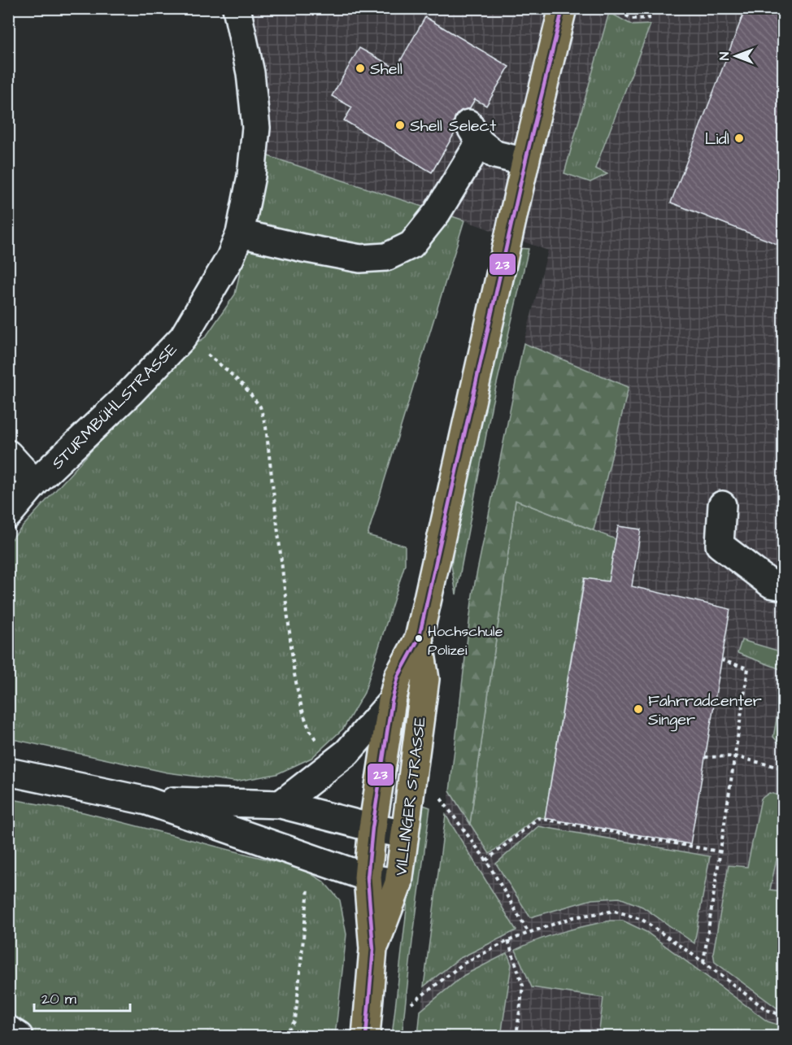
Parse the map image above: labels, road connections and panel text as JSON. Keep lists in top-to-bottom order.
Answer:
{
  "streets": {
    "main road": ["VILLINGER STRASSE"],
    "street": ["STURMBÜHLSTRASSE"]
  },
  "places": [
    "Shell",
    "Shell Select",
    "Lidl",
    "Hochschule Polizei",
    "Fahrradcenter Singer"
  ],
  "lines": ["transit line 23"],
  "scale_bar": "20 m",
  "north": "left"
}
